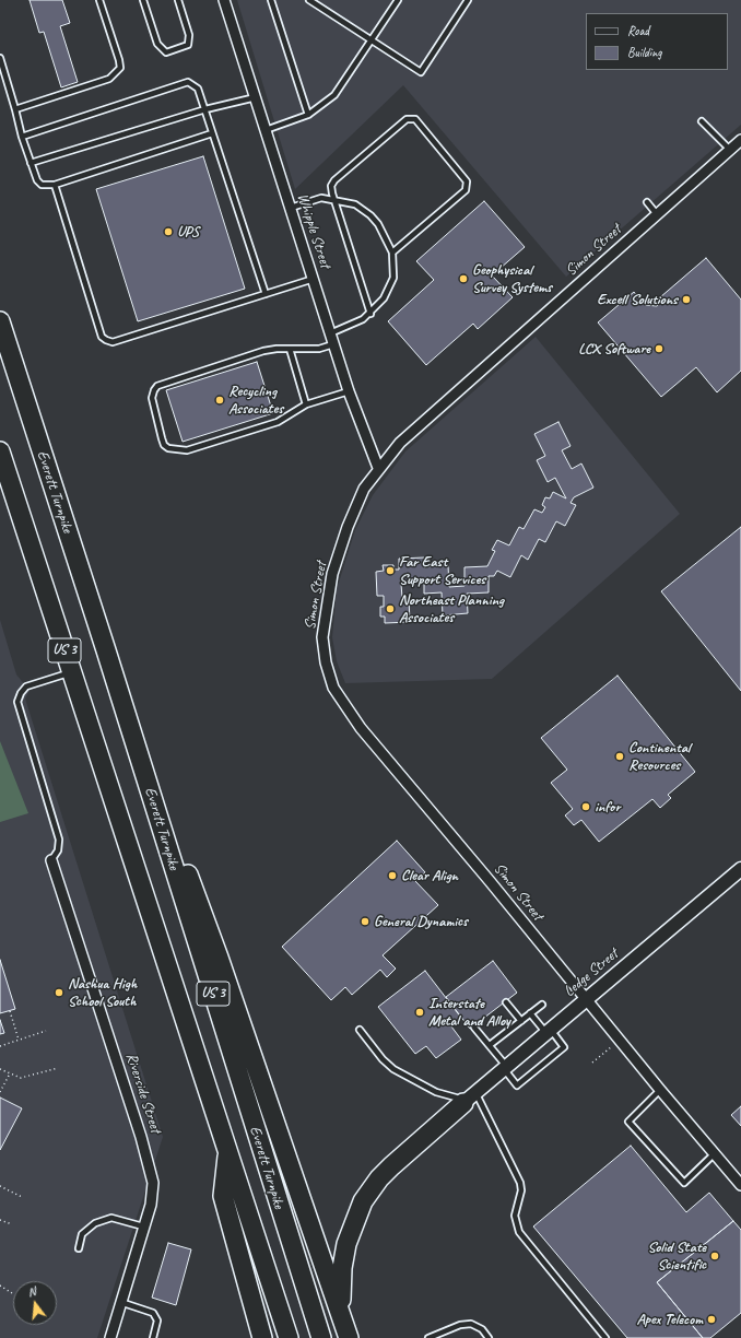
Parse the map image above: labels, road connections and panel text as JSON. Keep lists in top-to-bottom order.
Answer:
{
  "streets": {
    "highway": ["Everett Turnpike", "US 3"],
    "street": [
      "Whipple Street",
      "Simon Street",
      "Ledge Street",
      "Riverside Street"
    ]
  },
  "crossings": [
    ["Whipple Street", "Simon Street"],
    ["Simon Street", "Ledge Street"]
  ],
  "places": [
    "UPS",
    "Geophysical Survey Systems",
    "Excell Solutions",
    "LCX Software",
    "Recycling Associates",
    "Far East Support Services",
    "Northeast Planning Associates",
    "Continental Resources",
    "infor",
    "Clear Align",
    "General Dynamics",
    "Nashua High School South",
    "Interstate Metal and Alloy",
    "Solid State Scientific",
    "Apex Telecom"
  ],
  "legend": ["Road", "Building"],
  "north": "top"
}
